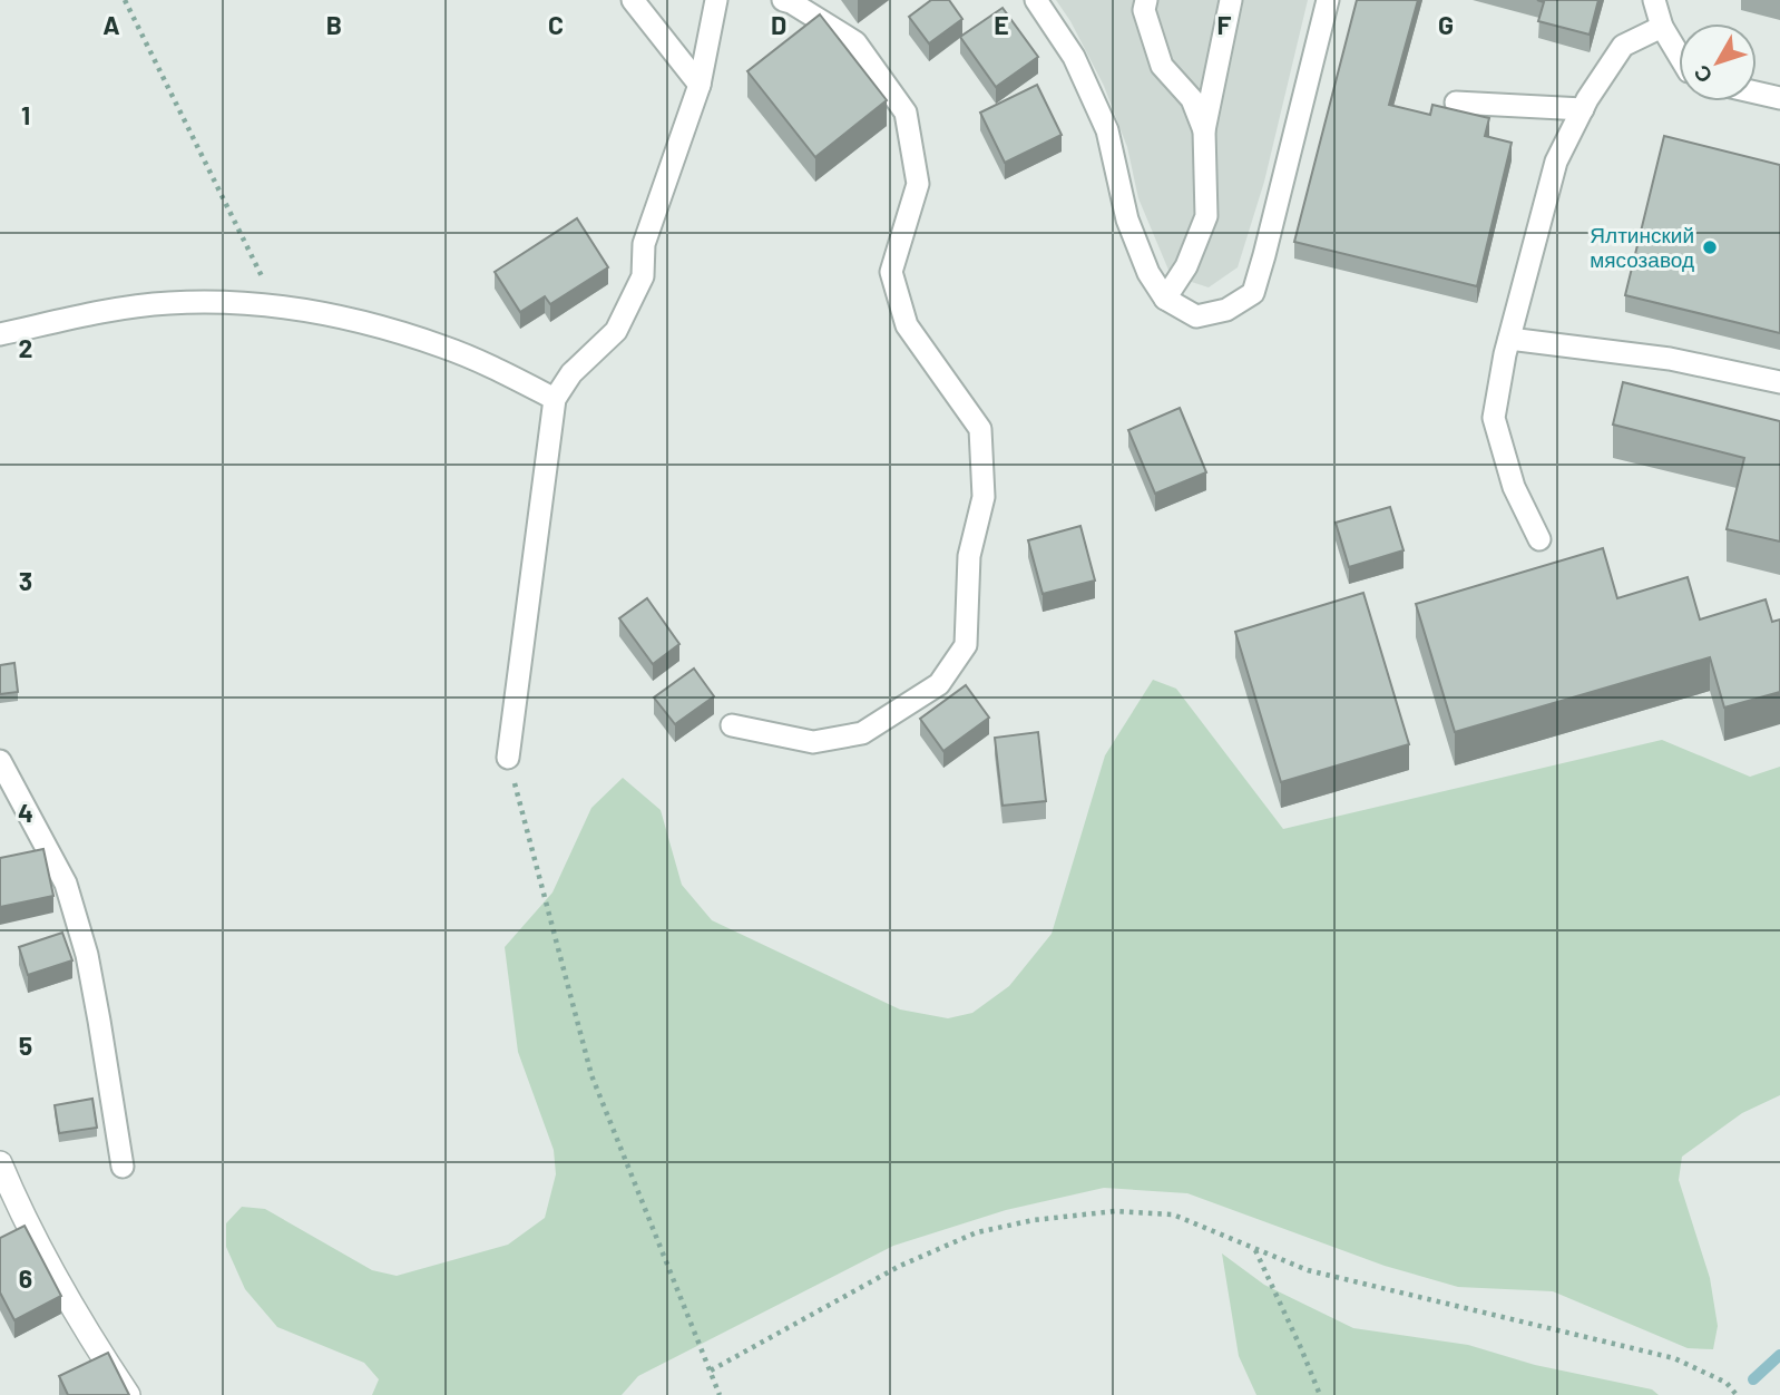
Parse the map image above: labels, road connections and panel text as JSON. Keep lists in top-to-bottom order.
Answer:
{
  "places": ["Ялтинский мясозавод"],
  "north": "bottom left",
  "grid": {
    "columns": [
      "A",
      "B",
      "C",
      "D",
      "E",
      "F",
      "G"
    ],
    "rows": [
      "1",
      "2",
      "3",
      "4",
      "5",
      "6"
    ]
  }
}
